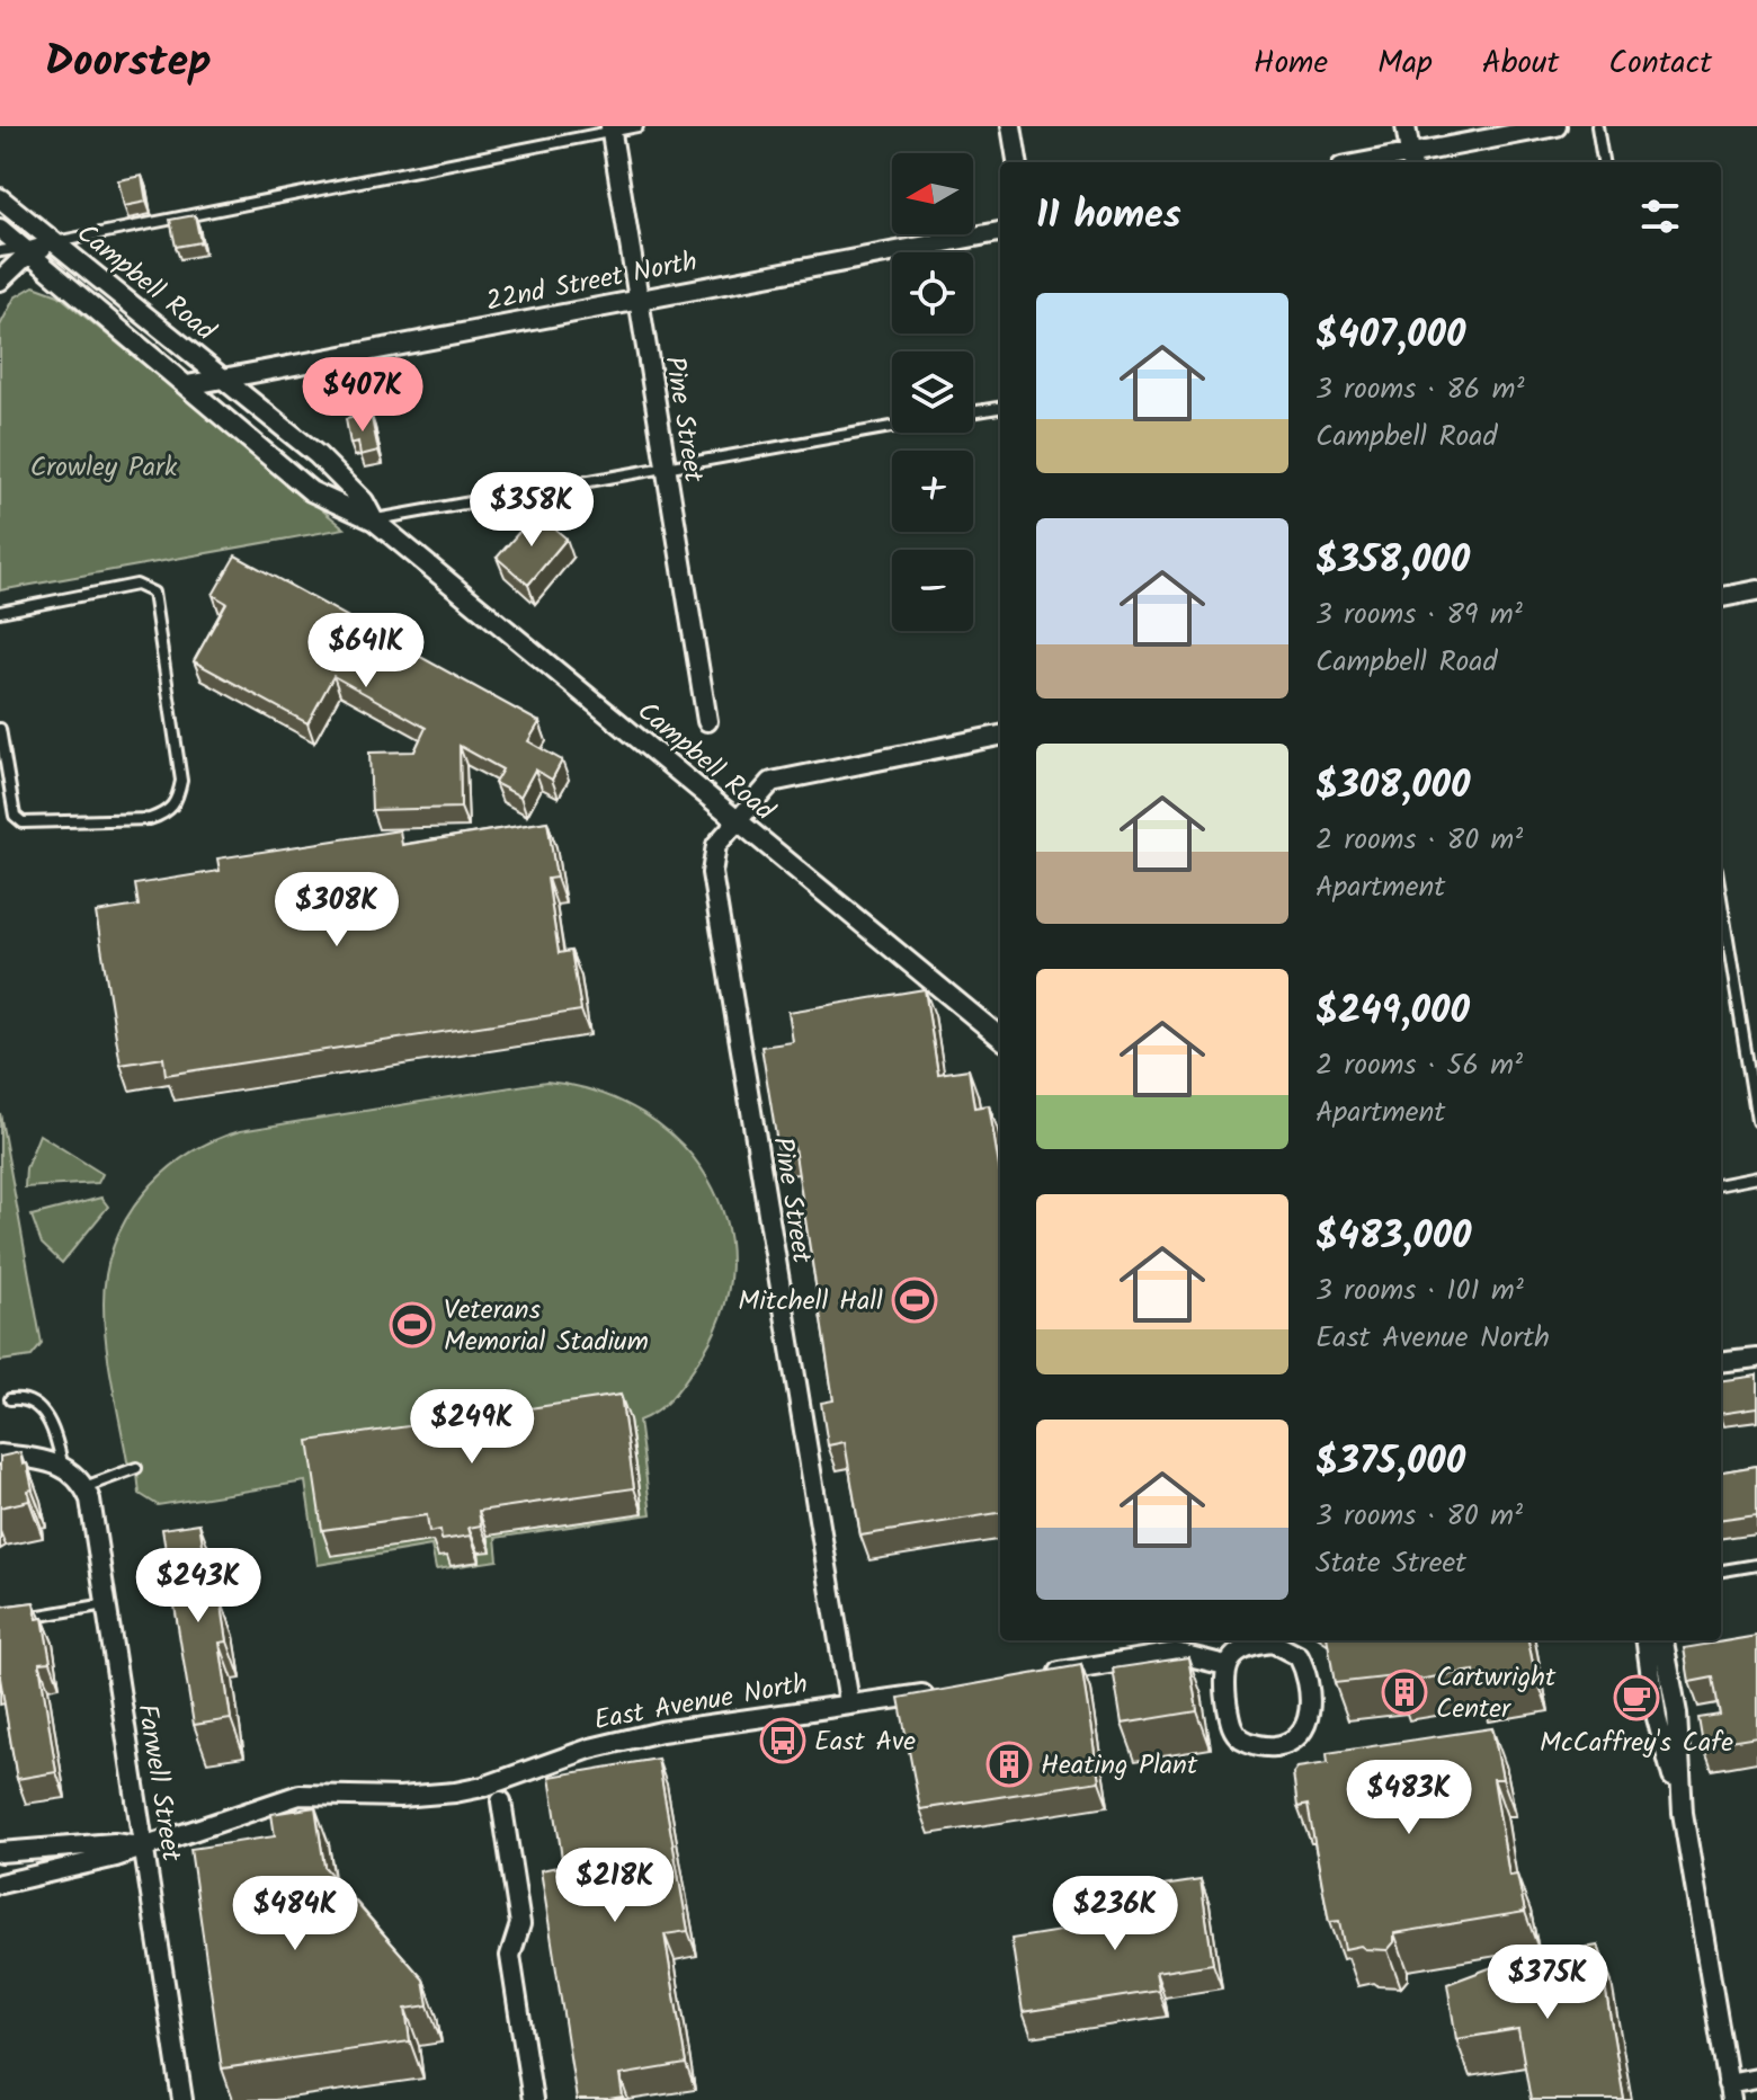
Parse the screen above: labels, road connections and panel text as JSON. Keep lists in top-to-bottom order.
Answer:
{
  "streets": {
    "street": [
      "22nd Street North",
      "Campbell Road",
      "Pine Street",
      "East Avenue North",
      "Farwell Street"
    ]
  },
  "crossings": [
    ["22nd Street North", "Campbell Road"],
    ["22nd Street North", "Pine Street"],
    ["Campbell Road", "Pine Street"],
    ["Pine Street", "East Avenue North"],
    ["East Avenue North", "Farwell Street"]
  ],
  "parks": ["Crowley Park"],
  "places": {
    "sports": ["Mitchell Hall", "Veterans Memorial Stadium"],
    "building": ["Cartwright Center", "Heating Plant"],
    "cafe": ["McCaffrey's Cafe"],
    "bus stop": ["East Ave"]
  },
  "north": "left",
  "page": {
    "header": "Doorstep",
    "nav": [
      "Home",
      "Map",
      "About",
      "Contact"
    ],
    "map_buttons": ["+", "−"],
    "heading": "11 homes",
    "list": [
      {
        "name": "$407,000",
        "note": "3 rooms · 86 m² · Campbell Road"
      },
      {
        "name": "$358,000",
        "note": "3 rooms · 89 m² · Campbell Road"
      },
      {
        "name": "$308,000",
        "note": "2 rooms · 80 m² · Apartment"
      },
      {
        "name": "$249,000",
        "note": "2 rooms · 56 m² · Apartment"
      },
      {
        "name": "$483,000",
        "note": "3 rooms · 101 m² · East Avenue North"
      },
      {
        "name": "$375,000",
        "note": "3 rooms · 80 m² · State Street"
      }
    ],
    "price": [
      "$407K",
      "$358K",
      "$641K",
      "$308K",
      "$249K",
      "$243K",
      "$483K",
      "$218K",
      "$484K",
      "$236K",
      "$375K"
    ]
  }
}
